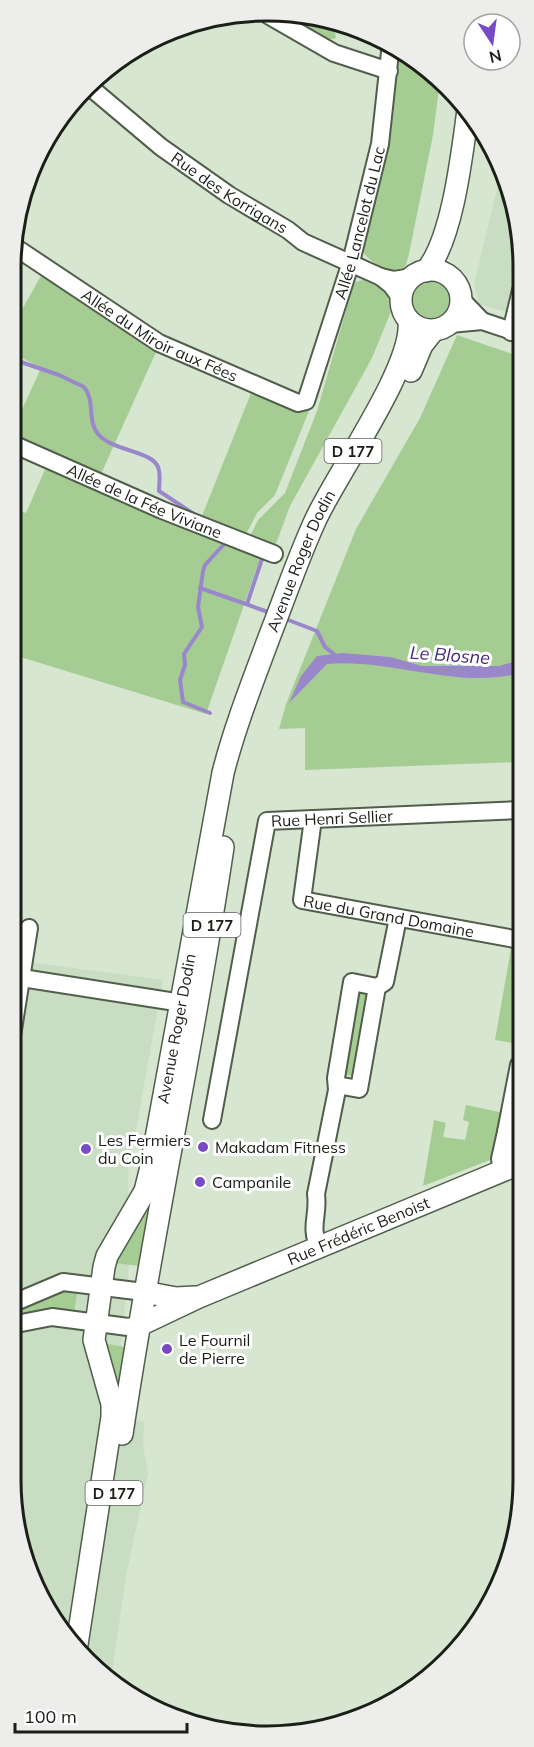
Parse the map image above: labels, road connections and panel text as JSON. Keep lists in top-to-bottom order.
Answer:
{
  "streets": {
    "main road": ["D 177", "Avenue Roger Dodin", "Rue Frédéric Benoist"],
    "street": [
      "Rue des Korrigans",
      "Allée Lancelot du Lac",
      "Allée du Miroir aux Fées",
      "Allée de la Fée Viviane",
      "Rue Henri Sellier",
      "Rue du Grand Domaine"
    ]
  },
  "crossings": [
    ["Rue des Korrigans", "Allée Lancelot du Lac"],
    ["Rue des Korrigans", "Avenue Roger Dodin"],
    ["Allée Lancelot du Lac", "Allée du Miroir aux Fées"],
    ["Avenue Roger Dodin", "Rue Frédéric Benoist"],
    ["Rue Henri Sellier", "Rue du Grand Domaine"]
  ],
  "water": ["Le Blosne"],
  "places": [
    "Makadam Fitness",
    "Les Fermiers du Coin",
    "Campanile",
    "Le Fournil de Pierre"
  ],
  "scale_bar": "100 m",
  "north": "bottom"
}
